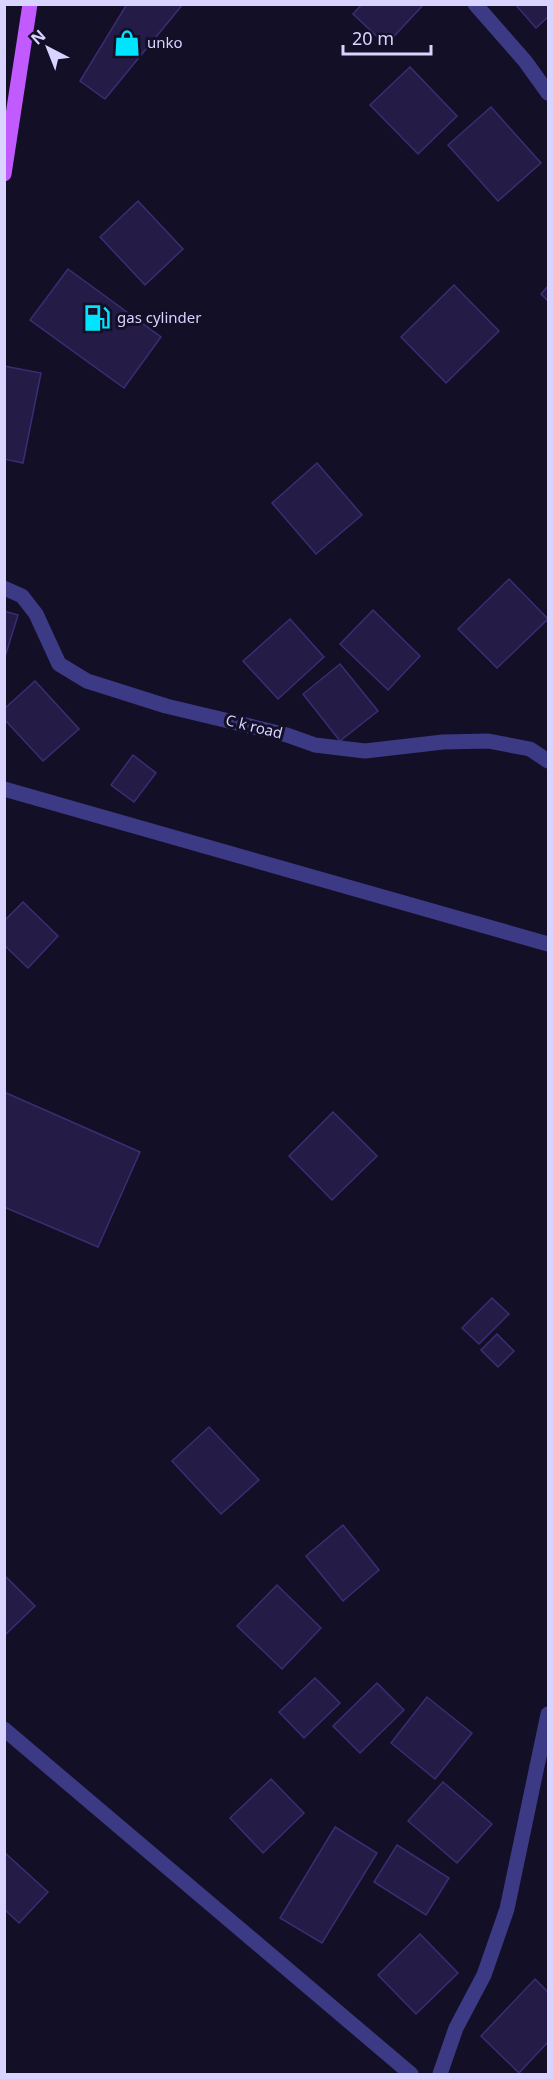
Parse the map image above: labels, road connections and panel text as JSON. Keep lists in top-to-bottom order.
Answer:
{
  "streets": {
    "street": ["C k road"]
  },
  "places": {
    "shop": ["unko"],
    "fuel station": ["gas cylinder"]
  },
  "scale_bar": "20 m",
  "north": "top left"
}
